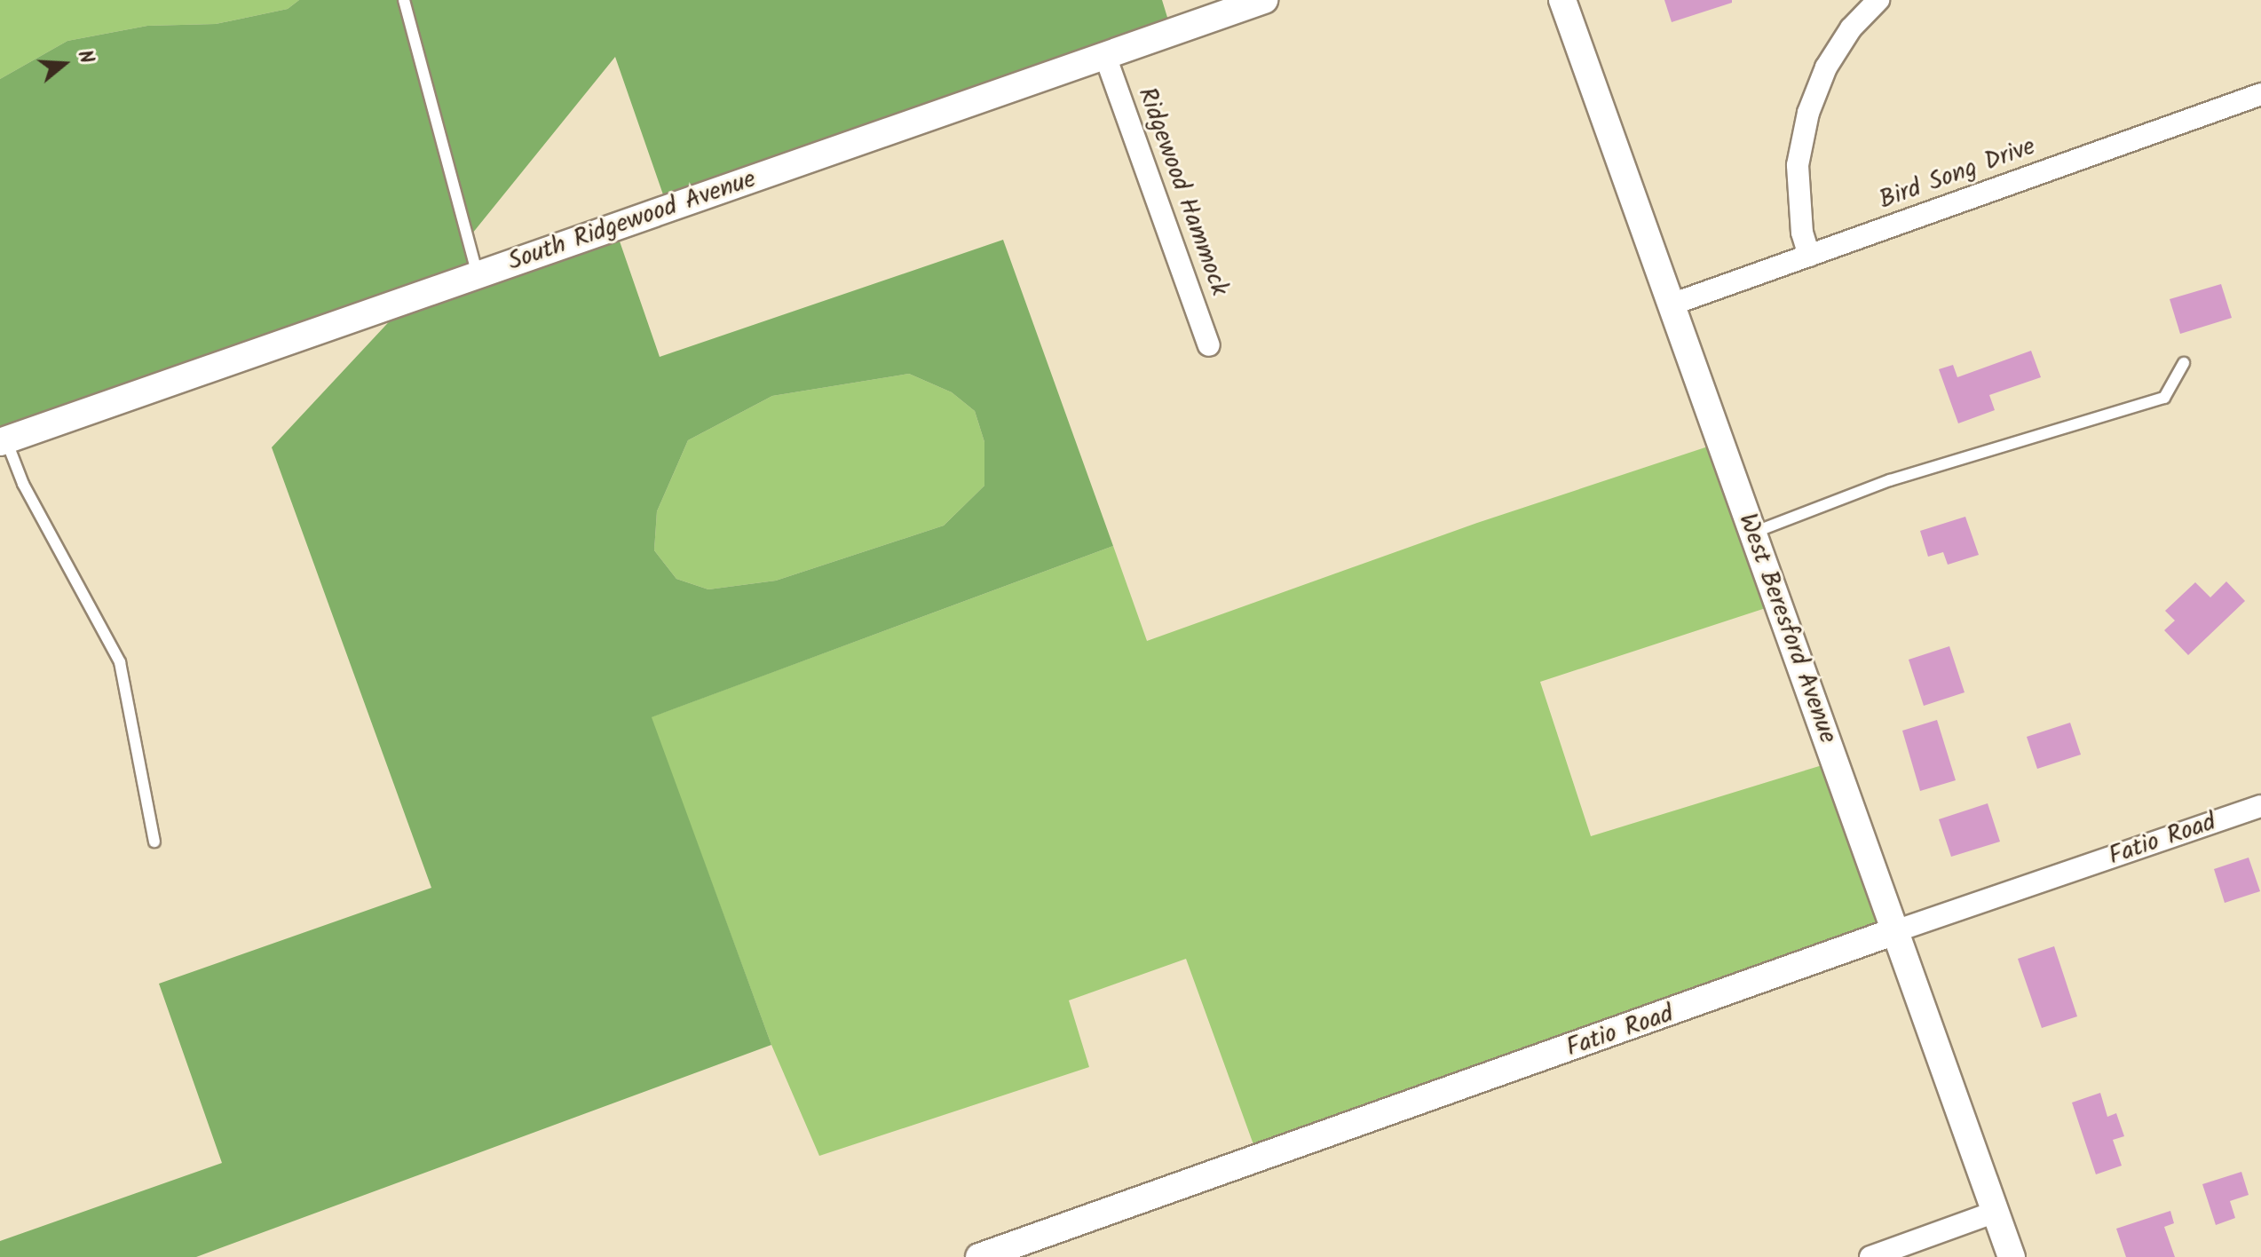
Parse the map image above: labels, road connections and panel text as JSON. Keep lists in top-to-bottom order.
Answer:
{
  "streets": {
    "street": [
      "Bird Song Drive",
      "Ridgewood Hammock",
      "South Ridgewood Avenue",
      "West Beresford Avenue",
      "Fatio Road"
    ]
  },
  "crossings": [
    ["Bird Song Drive", "West Beresford Avenue"],
    ["Ridgewood Hammock", "South Ridgewood Avenue"],
    ["West Beresford Avenue", "Fatio Road"]
  ],
  "north": "right"
}
